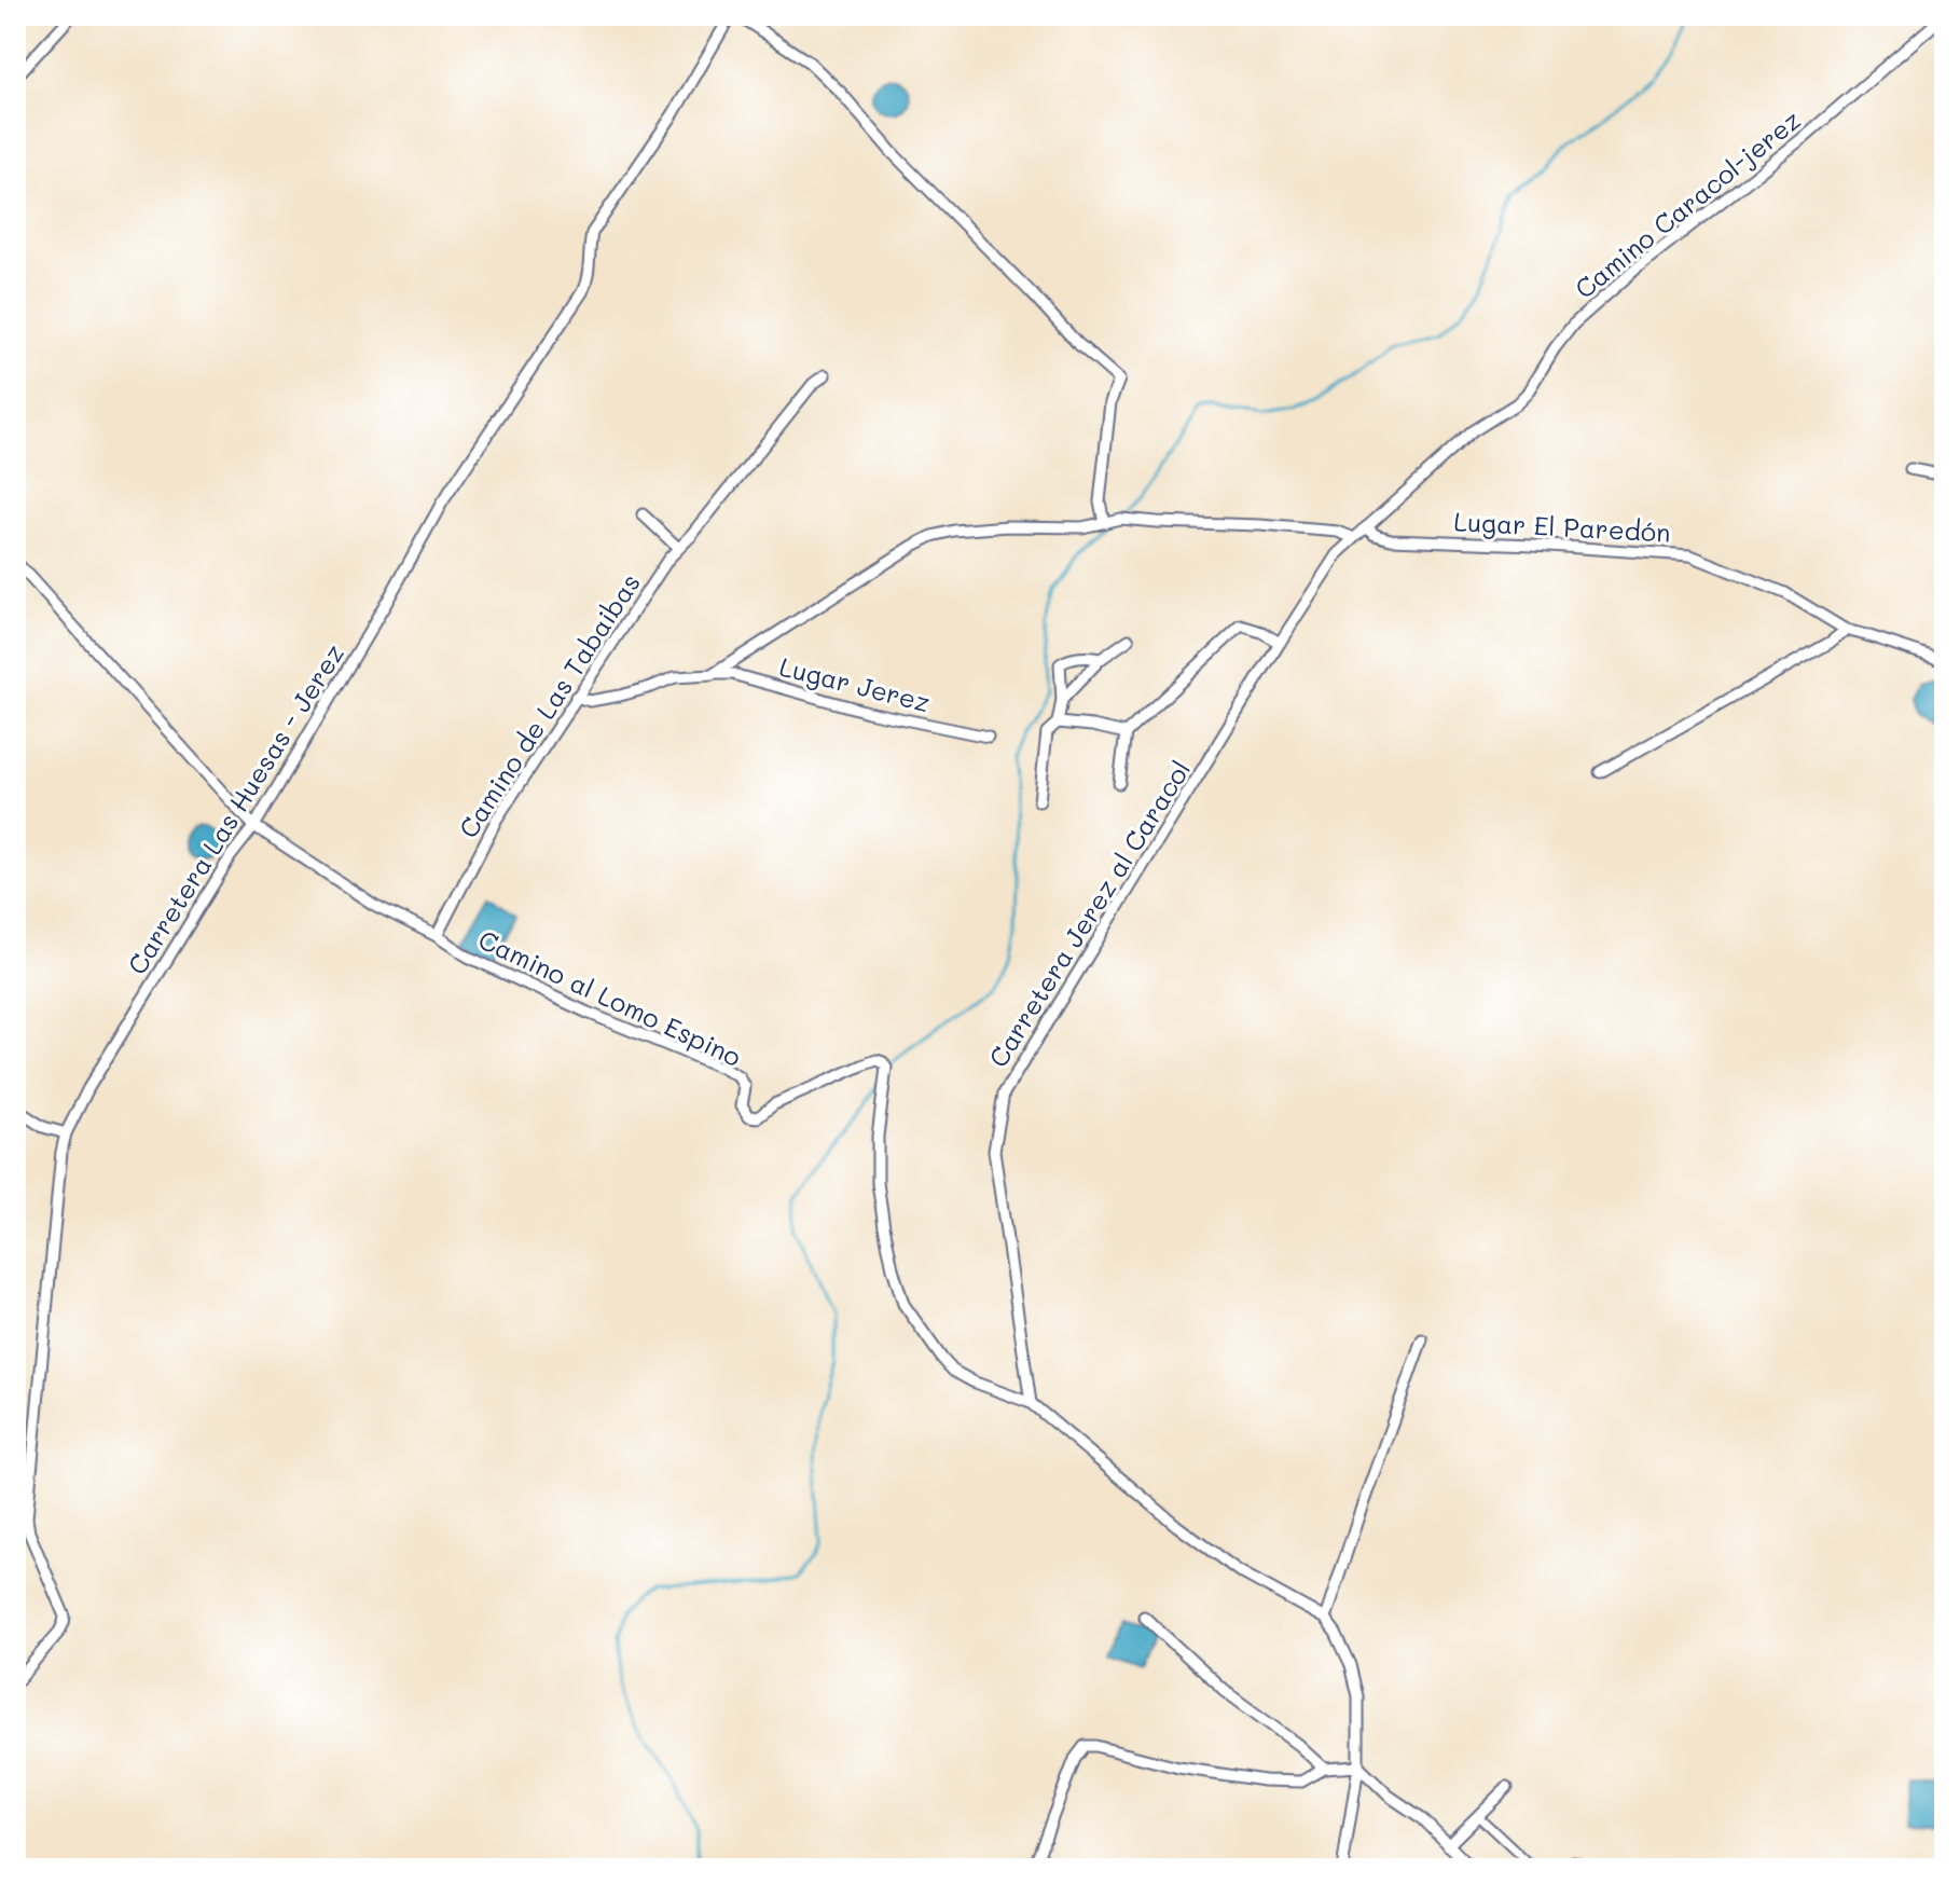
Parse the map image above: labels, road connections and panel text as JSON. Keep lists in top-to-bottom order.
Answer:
{
  "streets": {
    "street": [
      "Camino Caracol-jerez",
      "Lugar El Paredón",
      "Lugar Jerez",
      "Camino de Las Tabaibas",
      "Carretera Las Huesas - Jerez",
      "Carretera Jerez al Caracol",
      "Camino al Lomo Espino"
    ]
  },
  "crossings": [
    ["Camino Caracol-jerez", "Lugar El Paredón"],
    ["Camino Caracol-jerez", "Carretera Jerez al Caracol"],
    ["Camino de Las Tabaibas", "Camino al Lomo Espino"],
    ["Carretera Las Huesas - Jerez", "Camino al Lomo Espino"],
    ["Carretera Jerez al Caracol", "Camino al Lomo Espino"]
  ]
}
